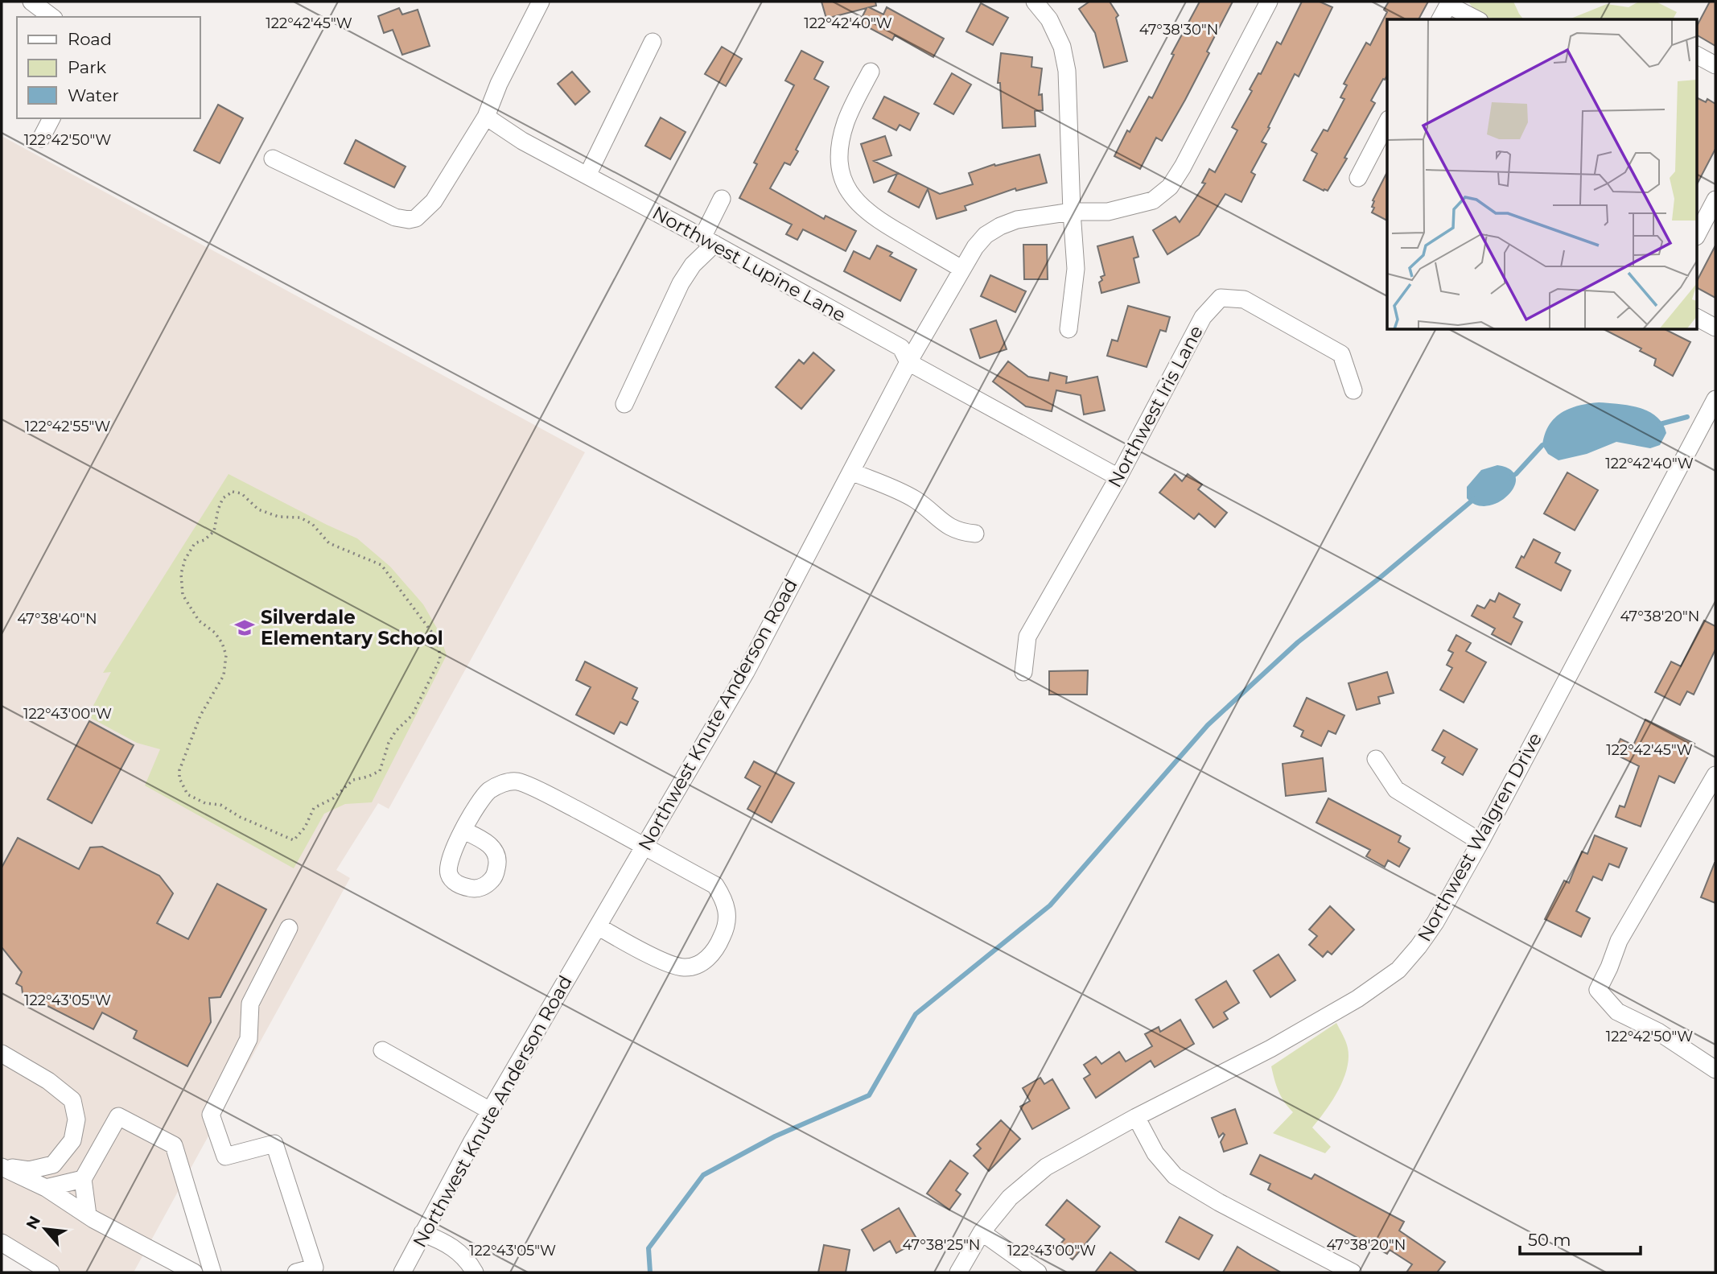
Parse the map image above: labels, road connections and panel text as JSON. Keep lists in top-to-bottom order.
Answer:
{
  "streets": {
    "street": [
      "Northwest Lupine Lane",
      "Northwest Iris Lane",
      "Northwest Knute Anderson Road",
      "Northwest Walgren Drive"
    ]
  },
  "crossings": [
    ["Northwest Lupine Lane", "Northwest Iris Lane"],
    ["Northwest Lupine Lane", "Northwest Knute Anderson Road"]
  ],
  "places": {
    "school or university": ["Silverdale Elementary School"]
  },
  "legend": ["Road", "Park", "Water"],
  "scale_bar": "50 m",
  "north": "top left",
  "coordinates": [
    "122°42'45\"W",
    "122°42'40\"W",
    "47°38'30\"N",
    "122°42'50\"W",
    "122°42'55\"W",
    "47°38'20\"N",
    "47°38'40\"N",
    "122°43'00\"W",
    "122°43'05\"W",
    "47°38'25\"N"
  ]
}
